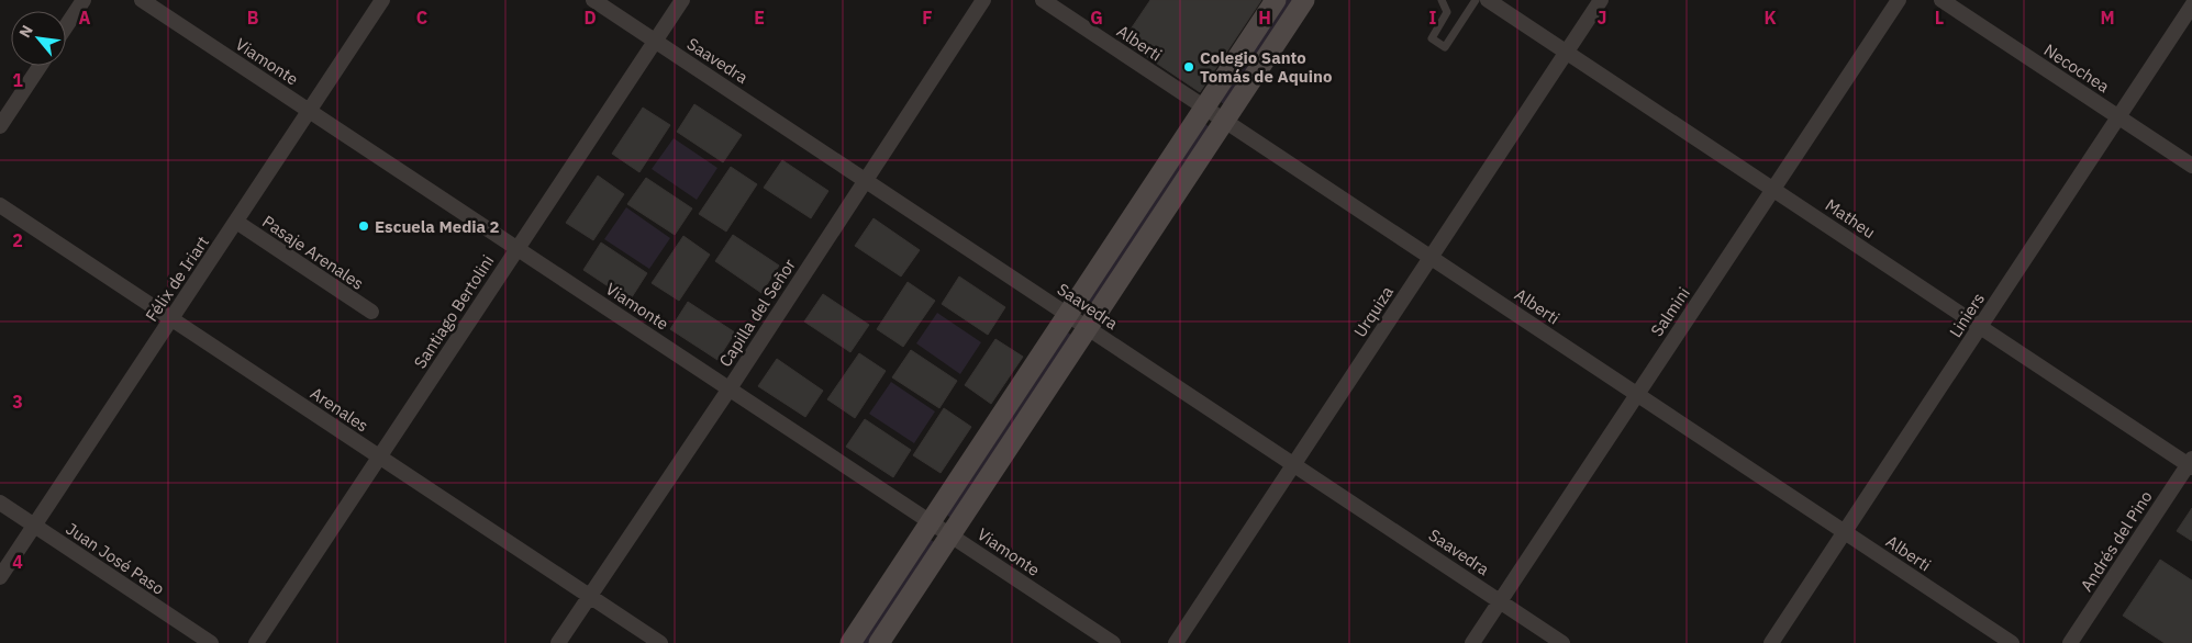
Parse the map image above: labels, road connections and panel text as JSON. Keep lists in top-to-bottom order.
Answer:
{
  "streets": {
    "street": [
      "Alberti",
      "Saavedra",
      "Viamonte",
      "Necochea",
      "Matheu",
      "Pasaje Arenales",
      "Félix de Iriart",
      "Santiago Bertolini",
      "Urquiza",
      "Salmini",
      "Capilla del Señor",
      "Liniers",
      "Arenales",
      "Andrés del Pino",
      "Juan José Paso"
    ]
  },
  "crossings": [
    ["Alberti", "Urquiza"],
    ["Alberti", "Salmini"],
    ["Alberti", "Liniers"],
    ["Saavedra", "Santiago Bertolini"],
    ["Saavedra", "Urquiza"],
    ["Saavedra", "Salmini"],
    ["Saavedra", "Capilla del Señor"],
    ["Viamonte", "Félix de Iriart"],
    ["Viamonte", "Santiago Bertolini"],
    ["Viamonte", "Capilla del Señor"],
    ["Necochea", "Liniers"],
    ["Matheu", "Urquiza"],
    ["Matheu", "Salmini"],
    ["Matheu", "Liniers"],
    ["Matheu", "Andrés del Pino"],
    ["Pasaje Arenales", "Félix de Iriart"],
    ["Félix de Iriart", "Arenales"],
    ["Félix de Iriart", "Juan José Paso"],
    ["Santiago Bertolini", "Arenales"],
    ["Capilla del Señor", "Arenales"]
  ],
  "places": ["Colegio Santo Tomás de Aquino", "Escuela Media 2"],
  "north": "top left",
  "grid": {
    "columns": [
      "A",
      "B",
      "C",
      "D",
      "E",
      "F",
      "G",
      "H",
      "I",
      "J",
      "K",
      "L",
      "M"
    ],
    "rows": [
      "1",
      "2",
      "3",
      "4"
    ]
  }
}
